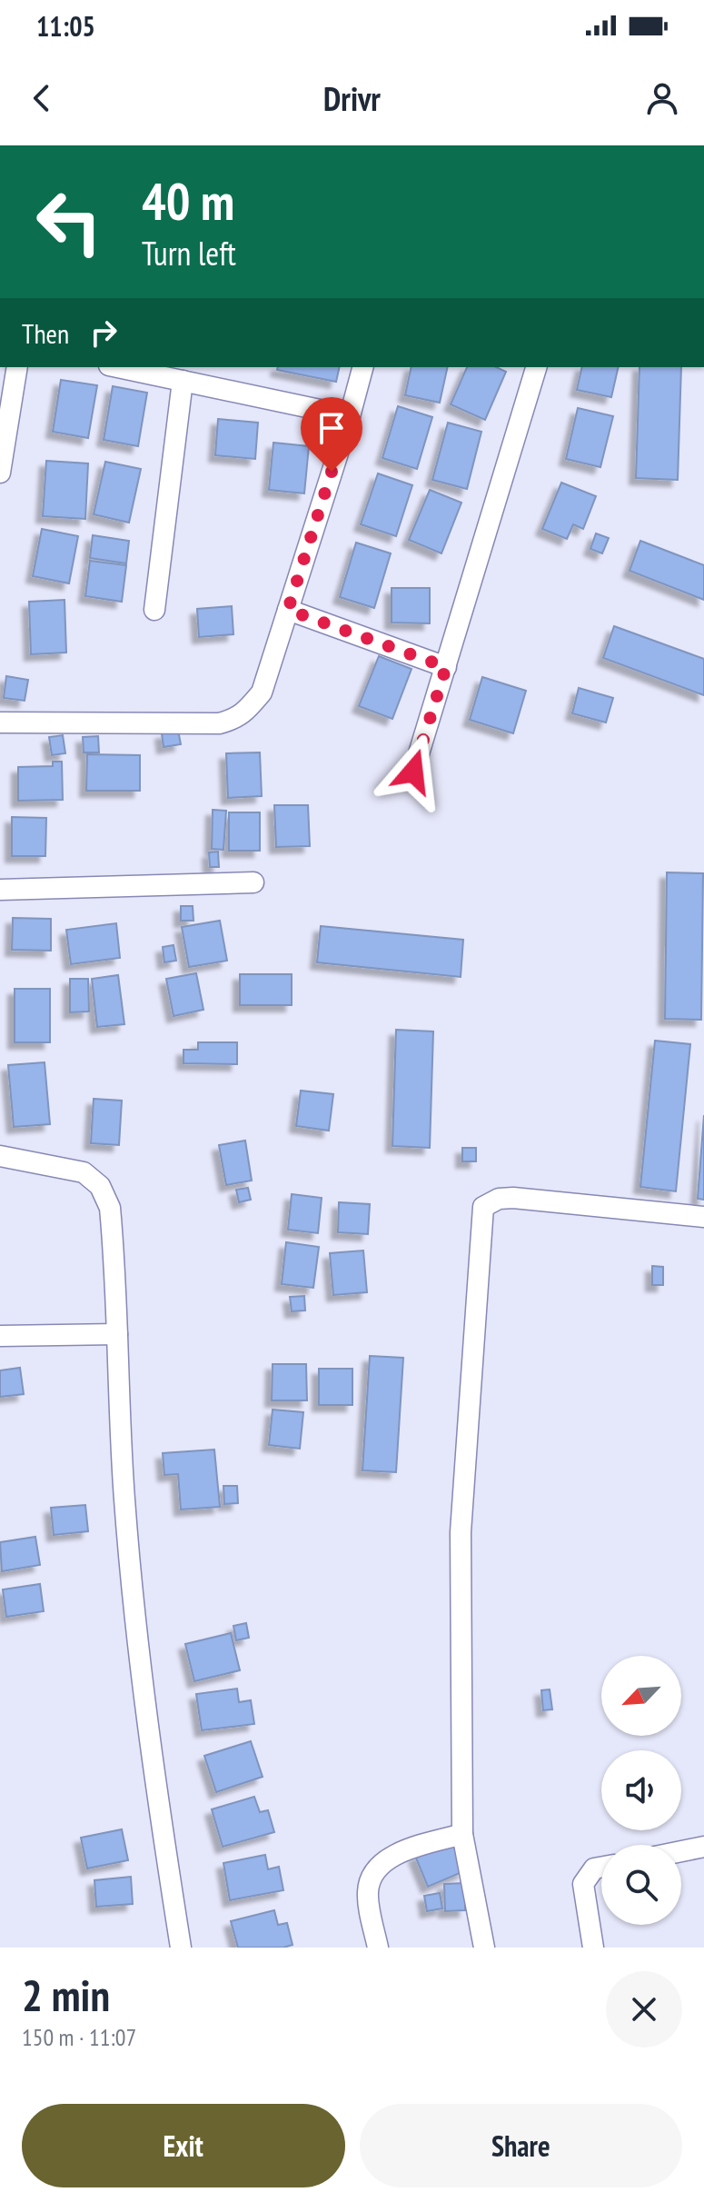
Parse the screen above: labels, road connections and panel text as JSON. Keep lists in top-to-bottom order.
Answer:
{
  "north": "bottom left",
  "page": {
    "status": "11:05",
    "header": "Drivr",
    "turn": ["40 m", "Turn left"],
    "then": "Then",
    "heading": ["2 min", "150 m · 11:07"],
    "buttons": ["Exit", "Share"]
  }
}
